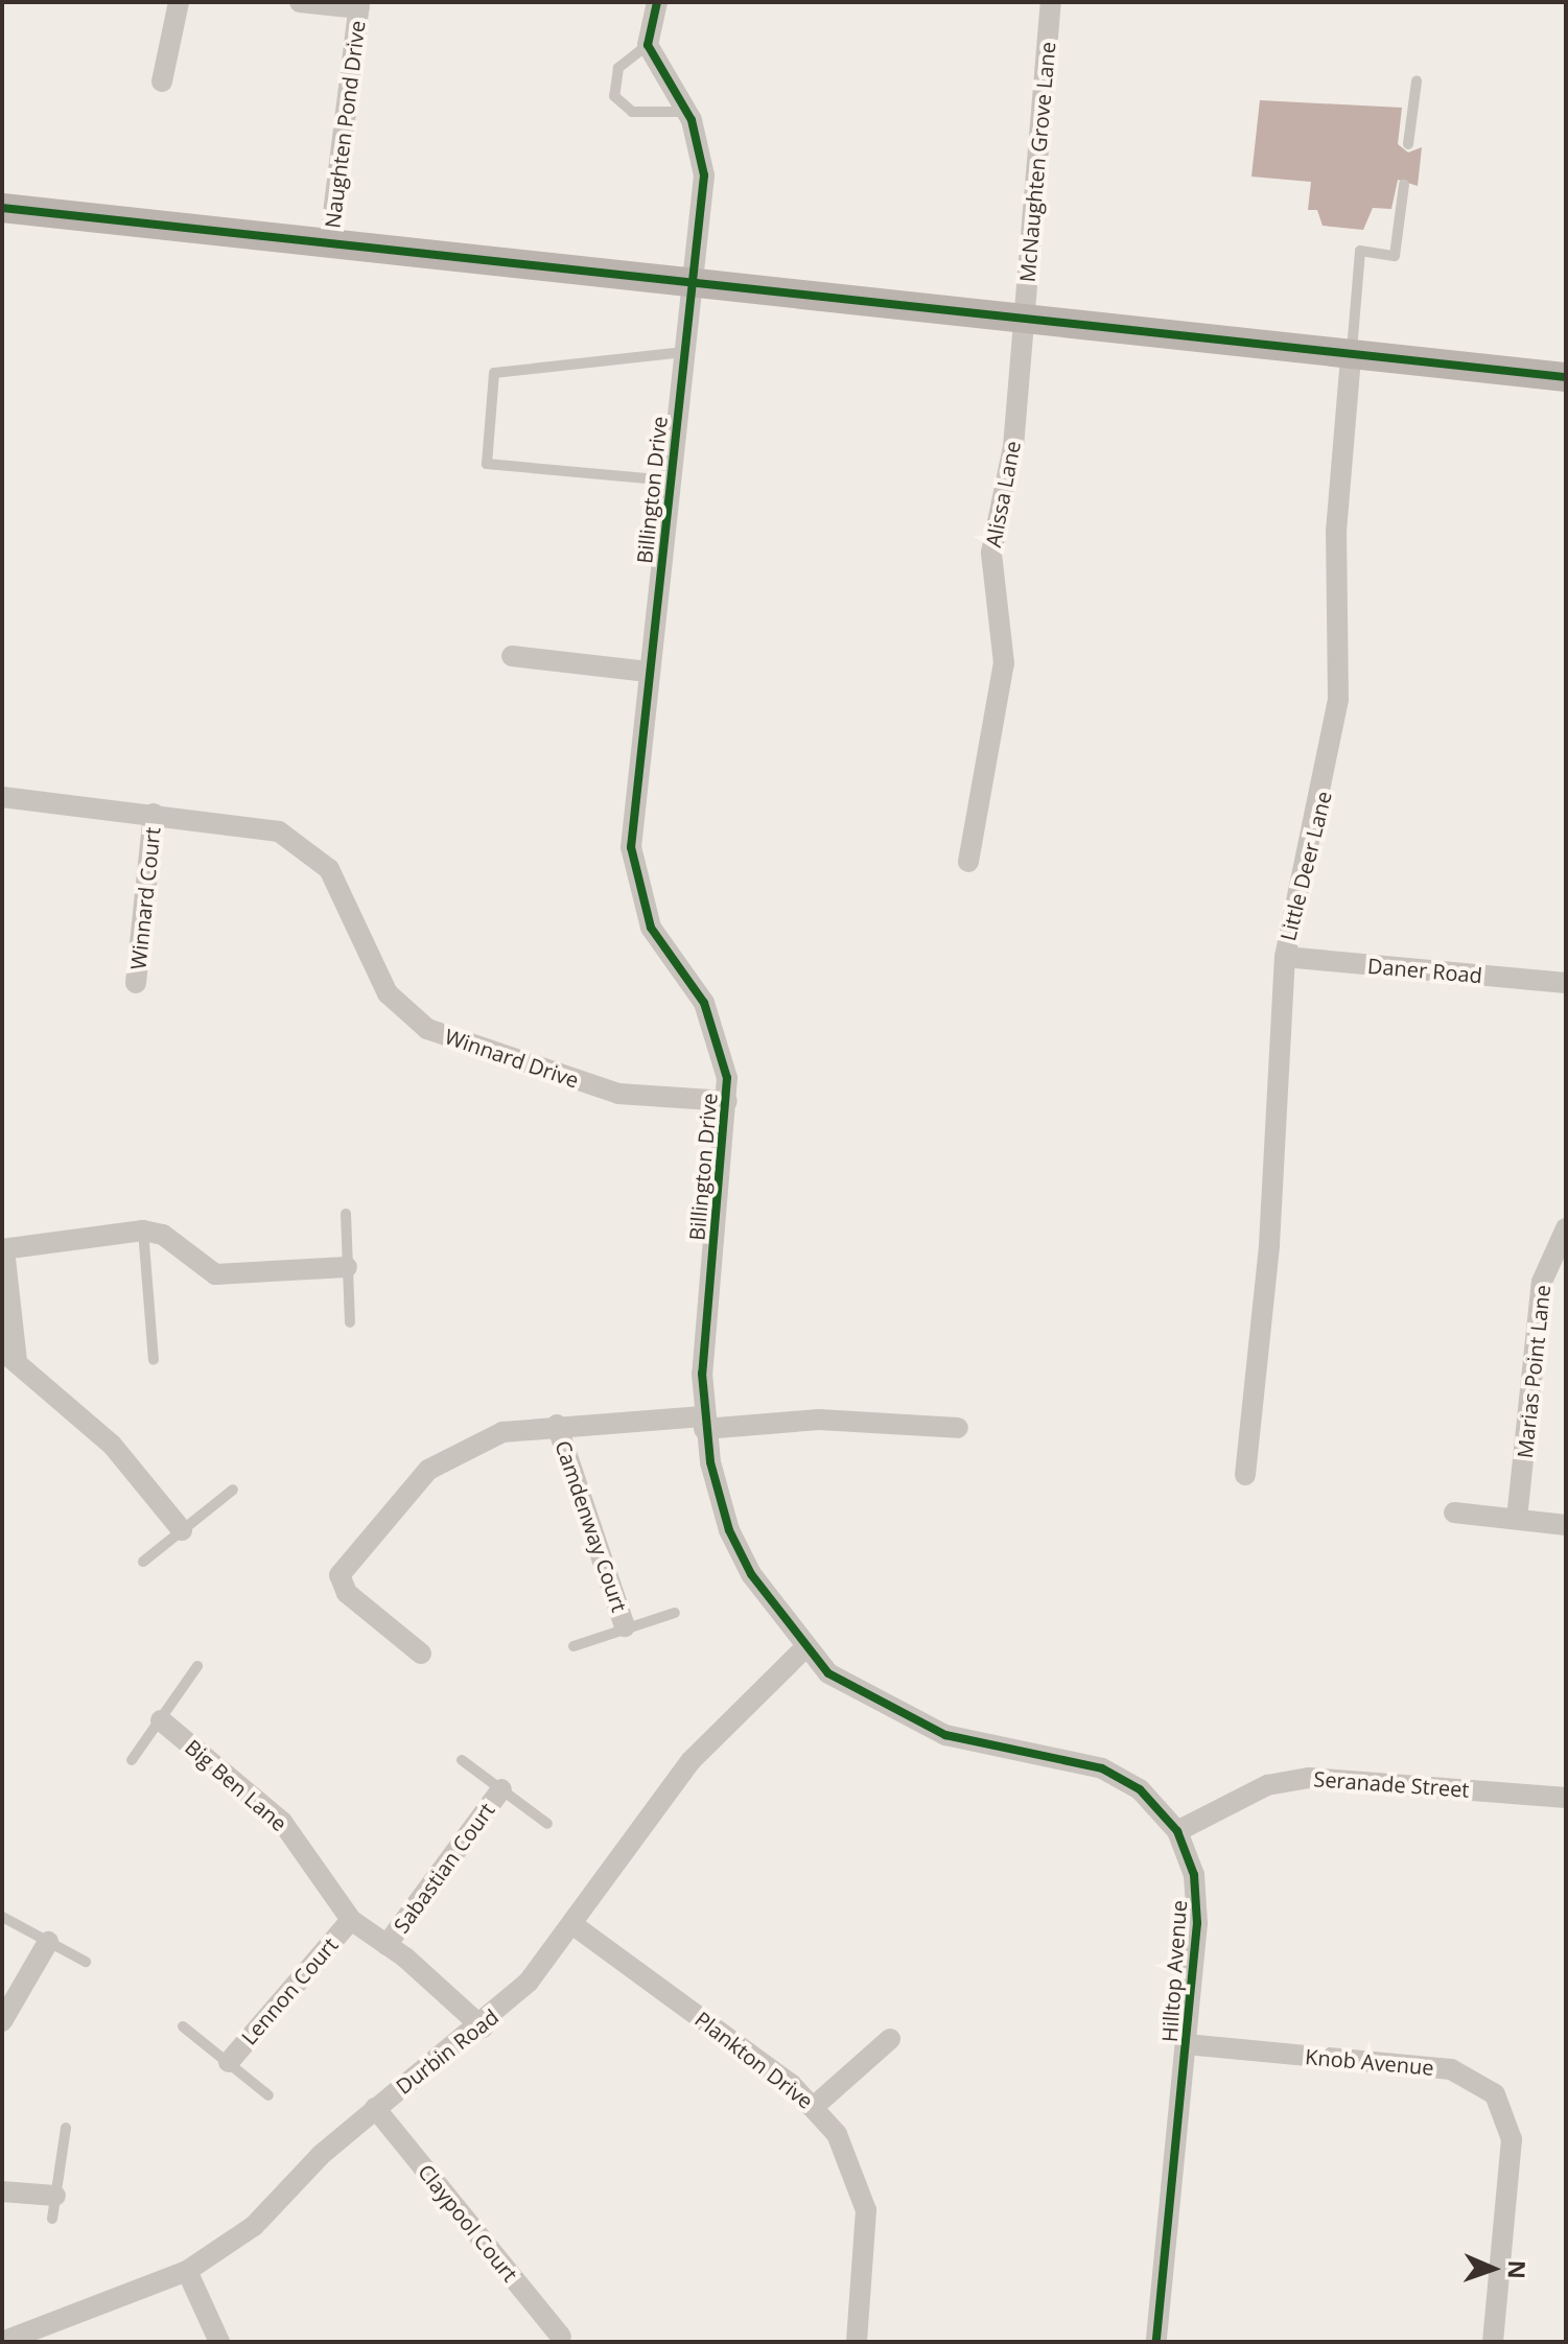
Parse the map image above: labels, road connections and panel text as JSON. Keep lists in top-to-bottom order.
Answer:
{
  "streets": {
    "street": [
      "Naughten Pond Drive",
      "McNaughten Grove Lane",
      "Billington Drive",
      "Alissa Lane",
      "Little Deer Lane",
      "Winnard Court",
      "Daner Road",
      "Winnard Drive",
      "Marias Point Lane",
      "Camdenway Court",
      "Seranade Street",
      "Big Ben Lane",
      "Sabastian Court",
      "Hilltop Avenue",
      "Lennon Court",
      "Durbin Road",
      "Plankton Drive",
      "Knob Avenue",
      "Claypool Court"
    ]
  },
  "crossings": [
    ["McNaughten Grove Lane", "Alissa Lane"],
    ["Billington Drive", "Winnard Drive"],
    ["Billington Drive", "Camdenway Court"],
    ["Billington Drive", "Hilltop Avenue"],
    ["Billington Drive", "Durbin Road"],
    ["Little Deer Lane", "Daner Road"],
    ["Winnard Court", "Winnard Drive"],
    ["Seranade Street", "Hilltop Avenue"],
    ["Big Ben Lane", "Sabastian Court"],
    ["Big Ben Lane", "Lennon Court"],
    ["Big Ben Lane", "Durbin Road"],
    ["Hilltop Avenue", "Durbin Road"],
    ["Hilltop Avenue", "Knob Avenue"],
    ["Durbin Road", "Plankton Drive"],
    ["Durbin Road", "Claypool Court"]
  ],
  "north": "right"
}
